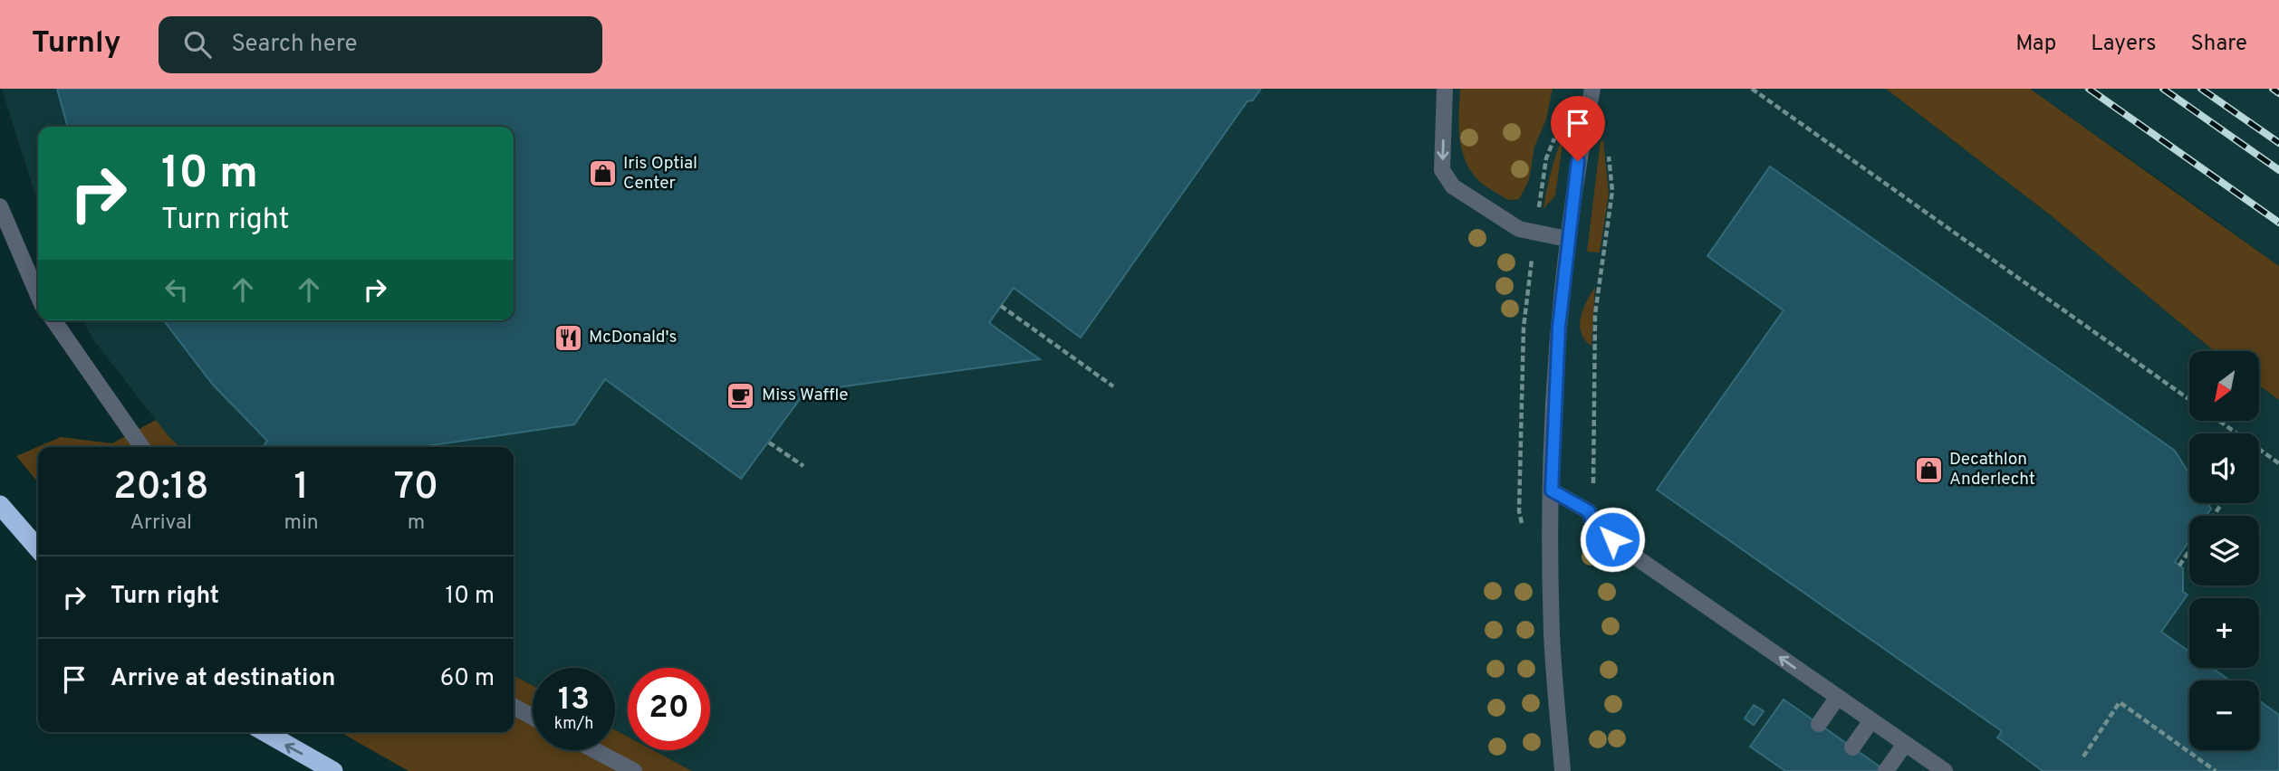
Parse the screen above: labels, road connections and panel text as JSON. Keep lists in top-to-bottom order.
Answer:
{
  "places": {
    "shop": ["Iris Optial Center", "Decathlon Anderlecht"],
    "restaurant": ["McDonald's"],
    "cafe": ["Miss Waffle"]
  },
  "north": "bottom left",
  "page": {
    "header": "Turnly",
    "search": "Search here",
    "nav": ["Map", "Layers", "Share"],
    "turn": ["10 m", "Turn right"],
    "map_buttons": ["+", "−"],
    "eta": [
      "20:18",
      "Arrival",
      "1",
      "min",
      "70",
      "m"
    ],
    "list": [
      {
        "name": "Turn right",
        "value": "10 m"
      },
      {
        "name": "Arrive at destination",
        "value": "60 m"
      }
    ],
    "speed": "13 km/h",
    "limit": "20"
  }
}
